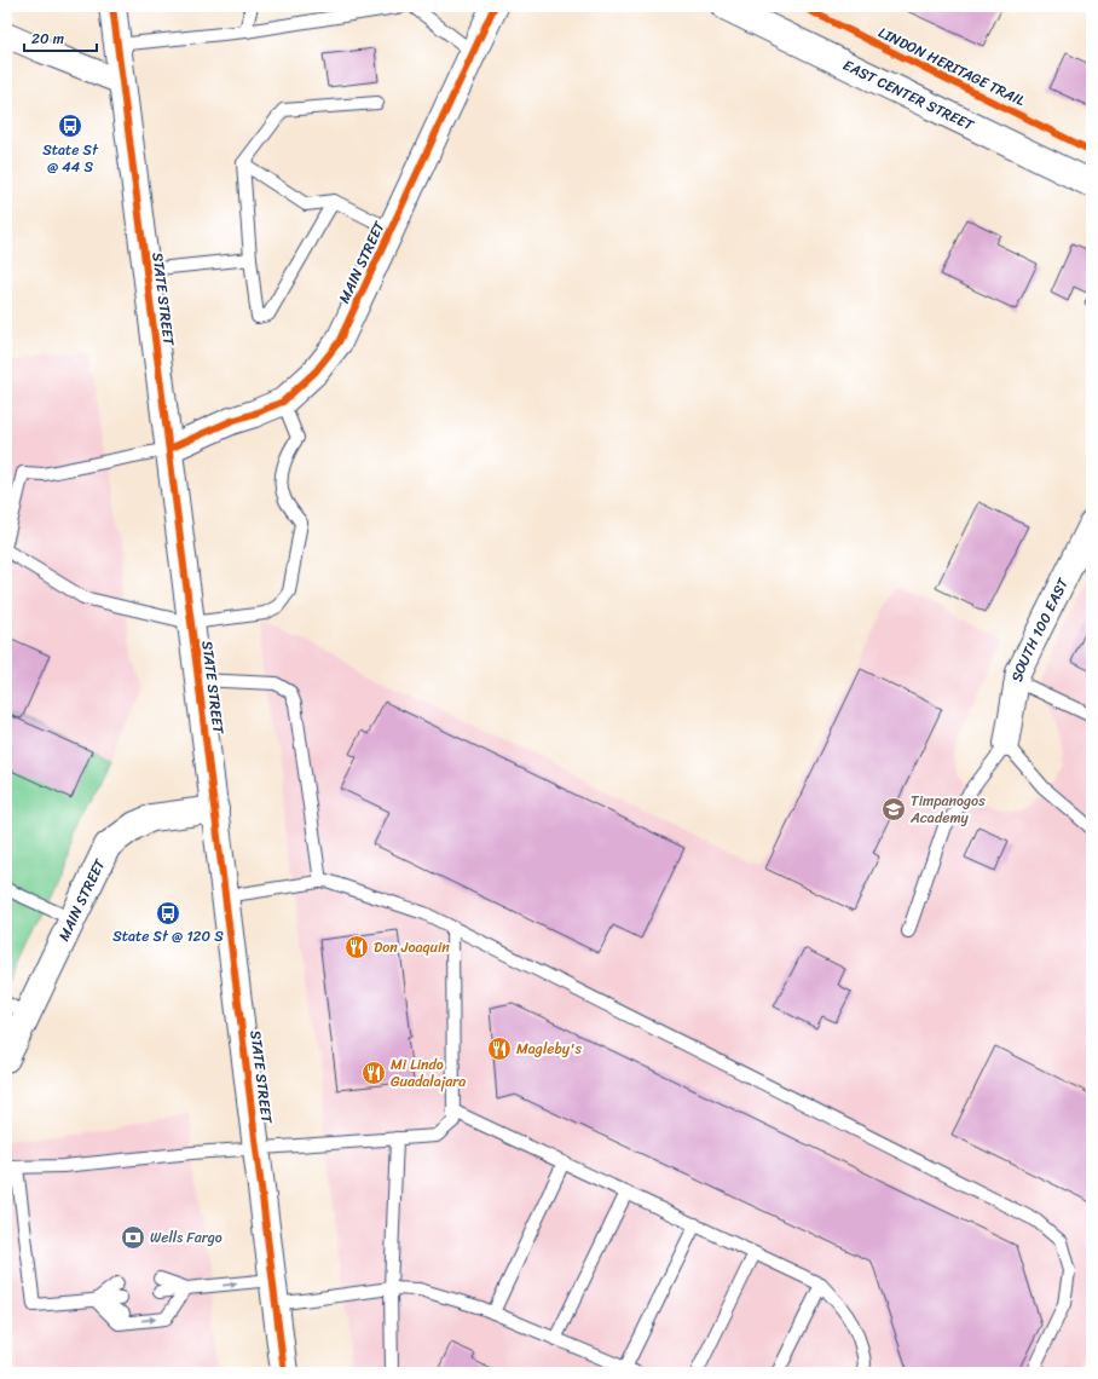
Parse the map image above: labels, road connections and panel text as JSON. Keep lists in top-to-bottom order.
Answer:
{
  "streets": {
    "main road": ["EAST CENTER STREET", "MAIN STREET", "STATE STREET"],
    "street": ["SOUTH 100 EAST"],
    "cycle path": ["LINDON HERITAGE TRAIL"]
  },
  "crossings": [
    ["MAIN STREET", "STATE STREET"]
  ],
  "places": {
    "bus stop": ["State St @ 44 S", "State St @ 120 S"],
    "school or university": ["Timpanogos Academy"],
    "restaurant": ["Don Joaquin", "Magleby's", "Mi Lindo Guadalajara"],
    "bank": ["Wells Fargo"]
  },
  "scale_bar": "20 m"
}
